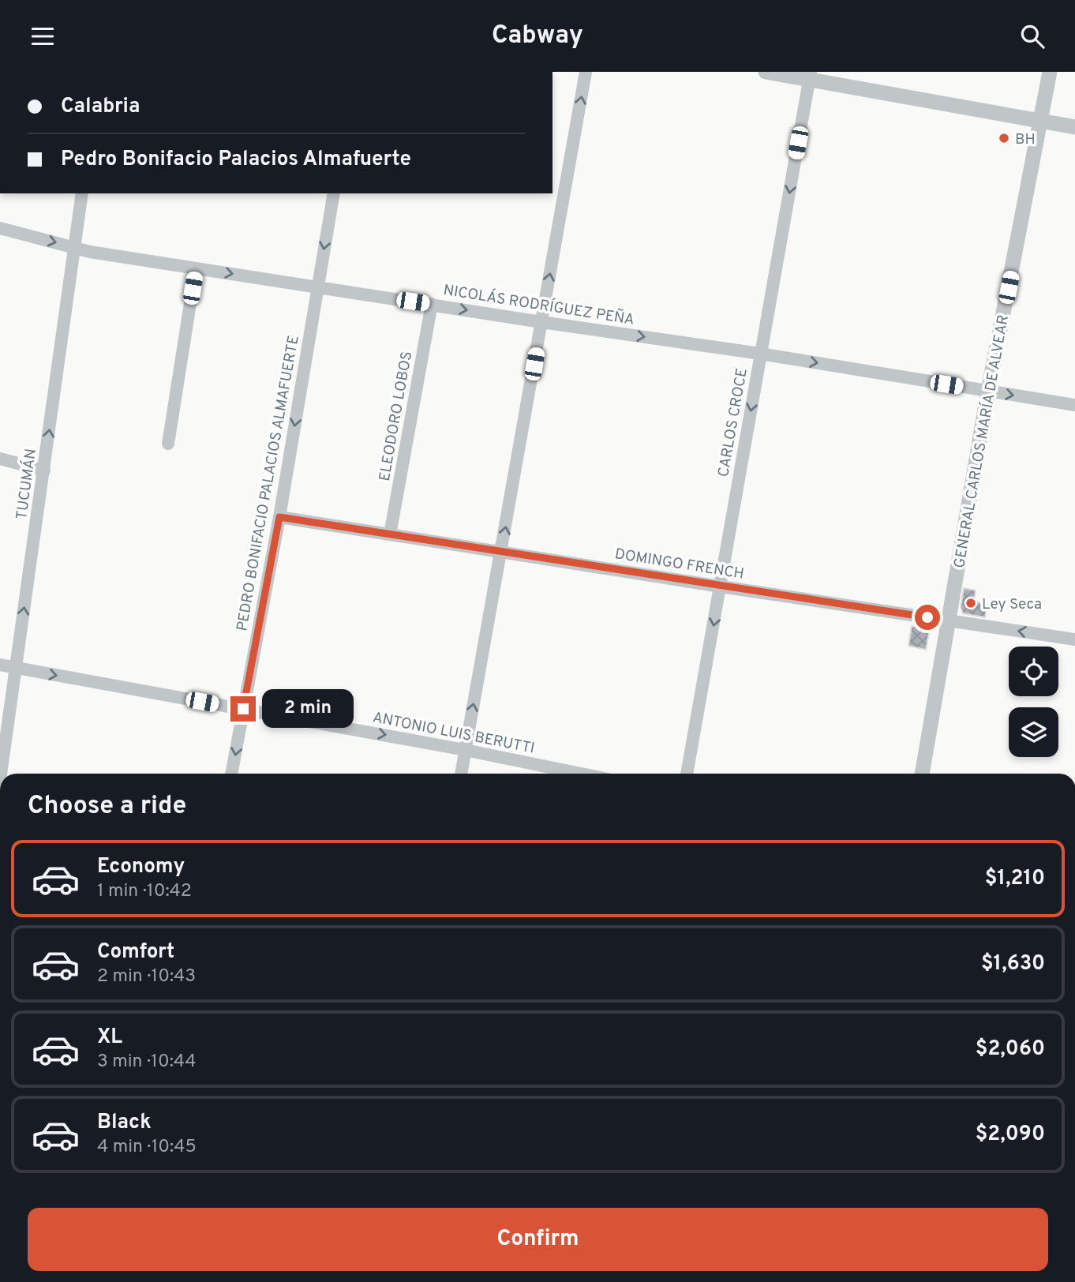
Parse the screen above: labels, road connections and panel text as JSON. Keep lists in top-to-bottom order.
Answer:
{
  "streets": {
    "street": [
      "NICOLÁS RODRÍGUEZ PEÑA",
      "ELEODORO LOBOS",
      "CARLOS CROCE",
      "GENERAL CARLOS MARÍA DE ALVEAR",
      "PEDRO BONIFACIO PALACIOS ALMAFUERTE",
      "TUCUMÁN",
      "DOMINGO FRENCH",
      "ANTONIO LUIS BERUTTI"
    ]
  },
  "crossings": [
    ["NICOLÁS RODRÍGUEZ PEÑA", "ELEODORO LOBOS"],
    ["NICOLÁS RODRÍGUEZ PEÑA", "CARLOS CROCE"],
    ["NICOLÁS RODRÍGUEZ PEÑA", "GENERAL CARLOS MARÍA DE ALVEAR"],
    ["NICOLÁS RODRÍGUEZ PEÑA", "PEDRO BONIFACIO PALACIOS ALMAFUERTE"],
    ["NICOLÁS RODRÍGUEZ PEÑA", "TUCUMÁN"],
    ["ELEODORO LOBOS", "DOMINGO FRENCH"],
    ["CARLOS CROCE", "DOMINGO FRENCH"],
    ["GENERAL CARLOS MARÍA DE ALVEAR", "DOMINGO FRENCH"],
    ["PEDRO BONIFACIO PALACIOS ALMAFUERTE", "DOMINGO FRENCH"],
    ["PEDRO BONIFACIO PALACIOS ALMAFUERTE", "ANTONIO LUIS BERUTTI"],
    ["TUCUMÁN", "ANTONIO LUIS BERUTTI"]
  ],
  "one_way": [
    "NICOLÁS RODRÍGUEZ PEÑA",
    "CARLOS CROCE",
    "PEDRO BONIFACIO PALACIOS ALMAFUERTE",
    "TUCUMÁN",
    "ANTONIO LUIS BERUTTI"
  ],
  "places": ["BH", "Ley Seca"],
  "page": {
    "header": "Cabway",
    "banner": ["Calabria", "Pedro Bonifacio Palacios Almafuerte"],
    "bubble": "2 min",
    "heading": "Choose a ride",
    "list": [
      {
        "name": "Economy",
        "note": "1 min · 10:42",
        "value": "$1,210"
      },
      {
        "name": "Comfort",
        "note": "2 min · 10:43",
        "value": "$1,630"
      },
      {
        "name": "XL",
        "note": "3 min · 10:44",
        "value": "$2,060"
      },
      {
        "name": "Black",
        "note": "4 min · 10:45",
        "value": "$2,090"
      }
    ],
    "buttons": "Confirm"
  }
}
